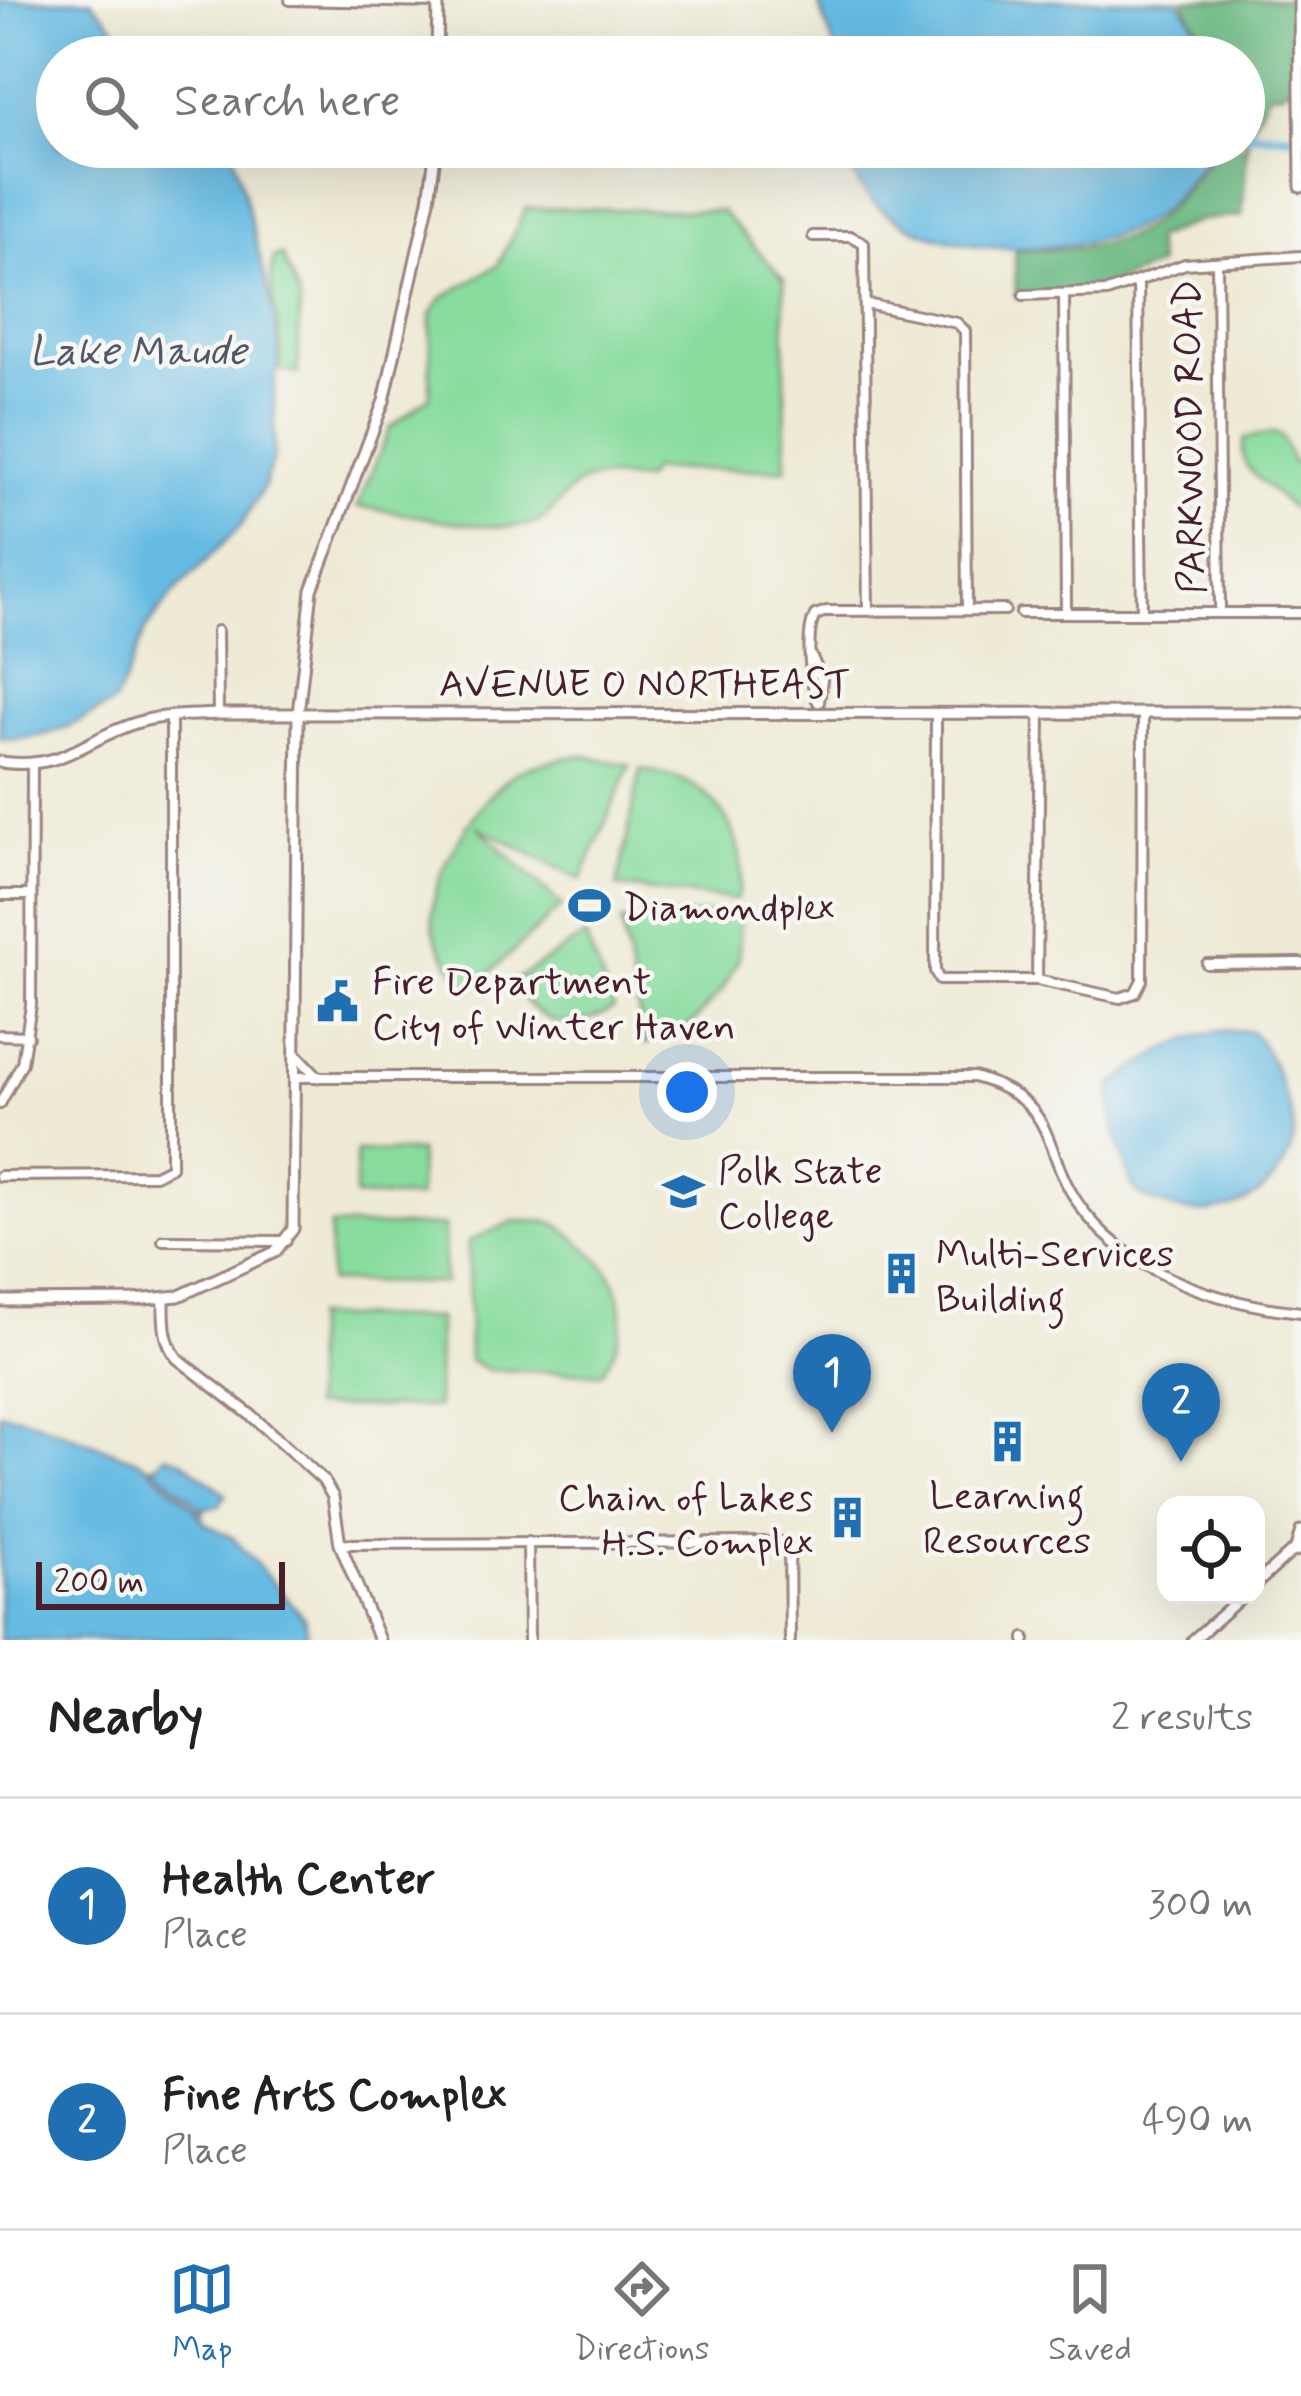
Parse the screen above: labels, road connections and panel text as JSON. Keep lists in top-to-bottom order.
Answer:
{
  "streets": {
    "street": ["PARKWOOD ROAD", "AVENUE O NORTHEAST"]
  },
  "water": ["Lake Maude"],
  "places": {
    "sports": ["Diamondplex"],
    "public building": ["Fire Department City of Winter Haven"],
    "school or university": ["Polk State College"],
    "building": ["Multi-Services Building", "Learning Resources", "Chain of Lakes H.S. Complex"]
  },
  "scale_bar": "200 m",
  "page": {
    "search": "Search here",
    "pins": ["1", "2"],
    "scale": "200 m",
    "heading": ["Nearby", "2 results"],
    "list": [
      {
        "mark": "1",
        "name": "Health Center",
        "note": "Place",
        "value": "300 m"
      },
      {
        "mark": "2",
        "name": "Fine Arts Complex",
        "note": "Place",
        "value": "490 m"
      }
    ],
    "nav": ["Map", "Directions", "Saved"]
  }
}
